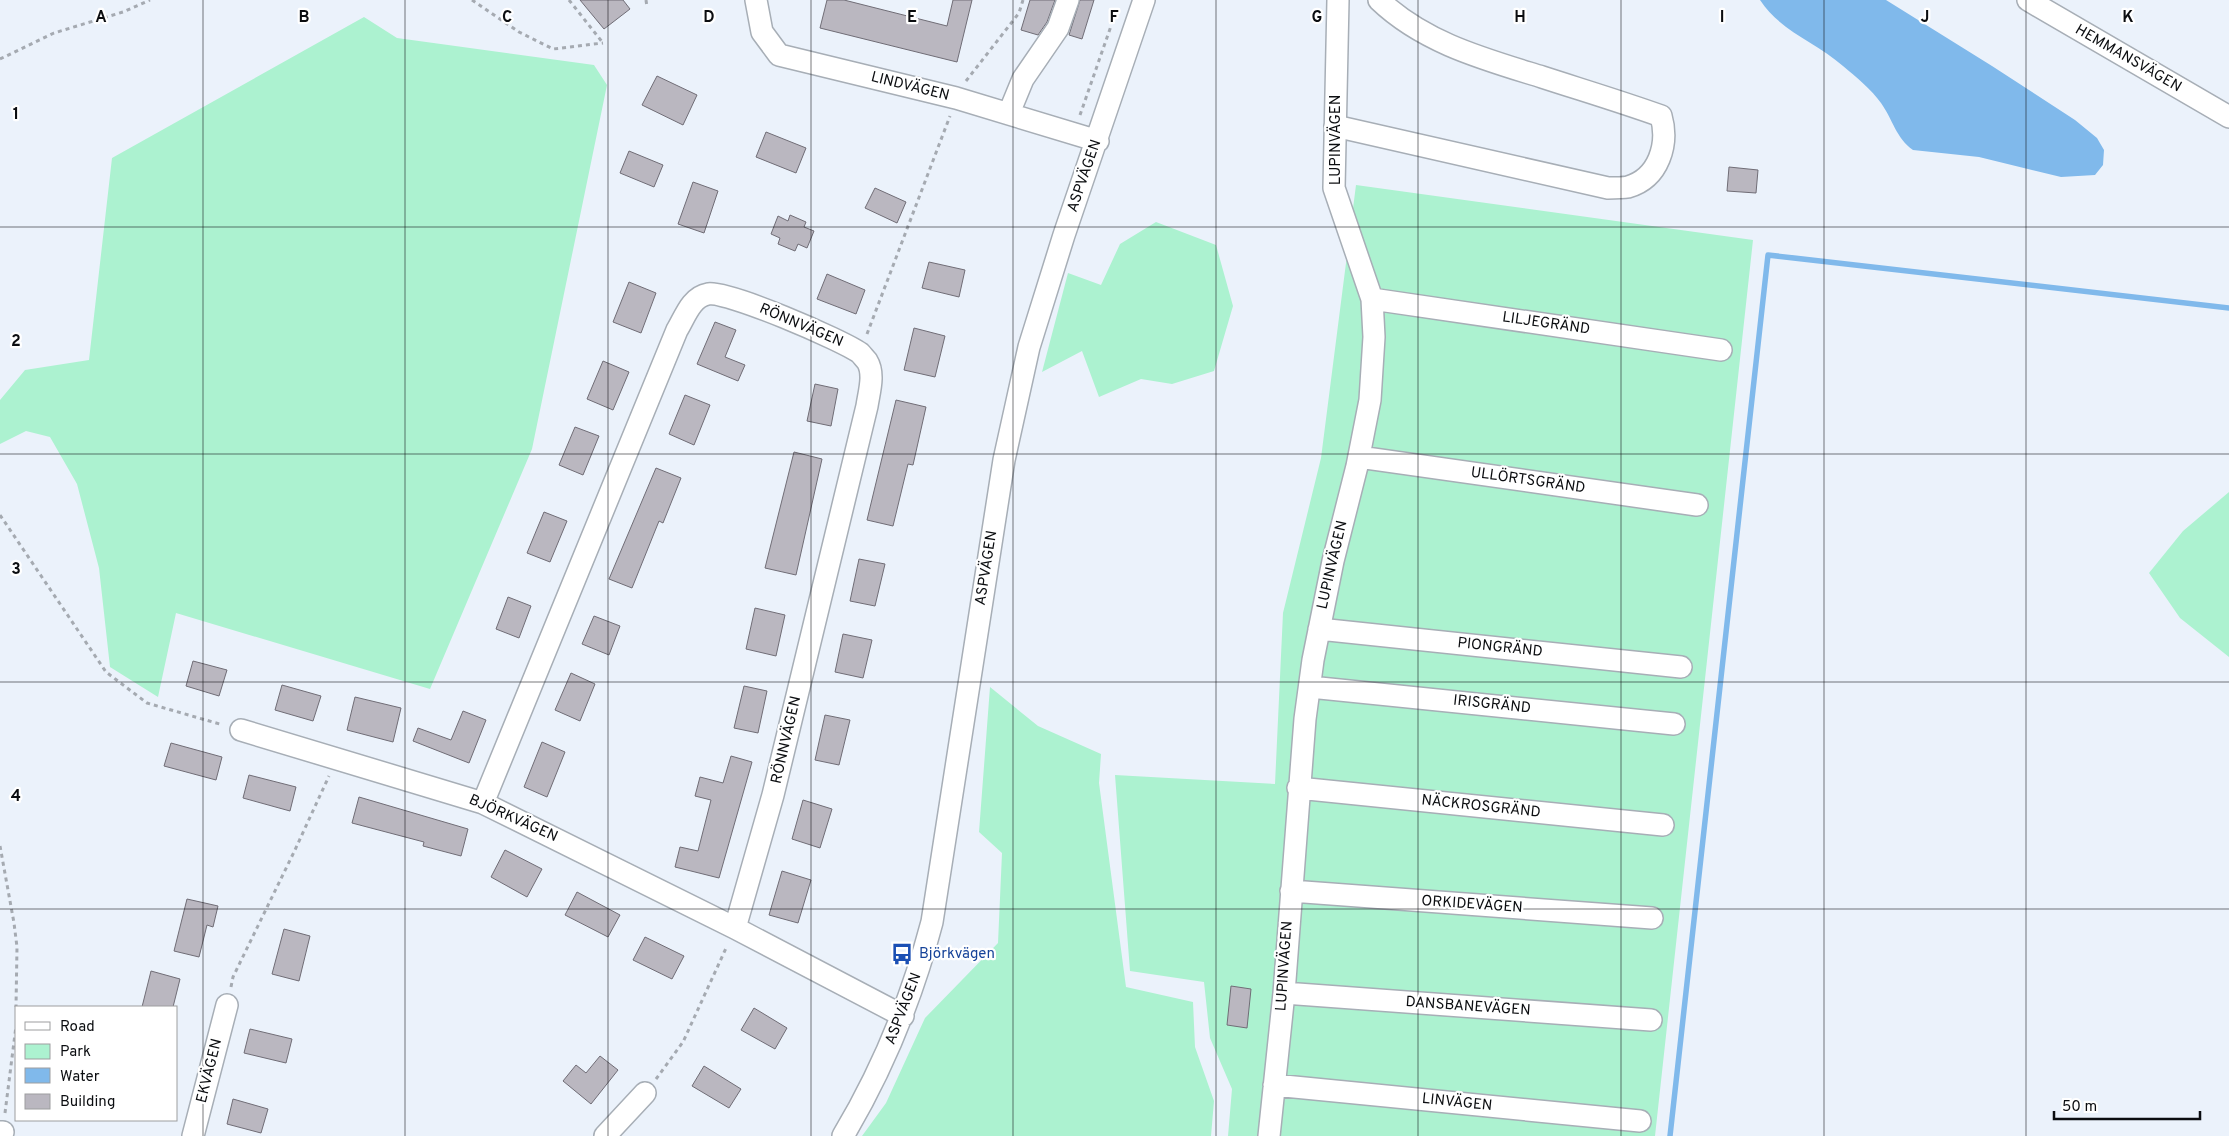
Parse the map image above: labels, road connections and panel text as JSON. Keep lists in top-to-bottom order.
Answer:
{
  "streets": {
    "street": [
      "HEMMANSVÄGEN",
      "LINDVÄGEN",
      "LUPINVÄGEN",
      "ASPVÄGEN",
      "LILJEGRÄND",
      "RÖNNVÄGEN",
      "ULLÖRTSGRÄND",
      "PIONGRÄND",
      "IRISGRÄND",
      "NÄCKROSGRÄND",
      "BJÖRKVÄGEN",
      "ORKIDEVÄGEN",
      "DANSBANEVÄGEN",
      "EKVÄGEN",
      "LINVÄGEN"
    ]
  },
  "crossings": [
    ["LINDVÄGEN", "ASPVÄGEN"],
    ["LUPINVÄGEN", "LILJEGRÄND"],
    ["LUPINVÄGEN", "ULLÖRTSGRÄND"],
    ["LUPINVÄGEN", "PIONGRÄND"],
    ["LUPINVÄGEN", "IRISGRÄND"],
    ["LUPINVÄGEN", "NÄCKROSGRÄND"],
    ["LUPINVÄGEN", "ORKIDEVÄGEN"],
    ["LUPINVÄGEN", "DANSBANEVÄGEN"],
    ["LUPINVÄGEN", "LINVÄGEN"],
    ["ASPVÄGEN", "BJÖRKVÄGEN"],
    ["RÖNNVÄGEN", "BJÖRKVÄGEN"]
  ],
  "places": {
    "bus stop": ["Björkvägen"]
  },
  "legend": [
    "Road",
    "Park",
    "Water",
    "Building"
  ],
  "scale_bar": "50 m",
  "grid": {
    "columns": [
      "A",
      "B",
      "C",
      "D",
      "E",
      "F",
      "G",
      "H",
      "I",
      "J",
      "K"
    ],
    "rows": [
      "1",
      "2",
      "3",
      "4"
    ]
  }
}
